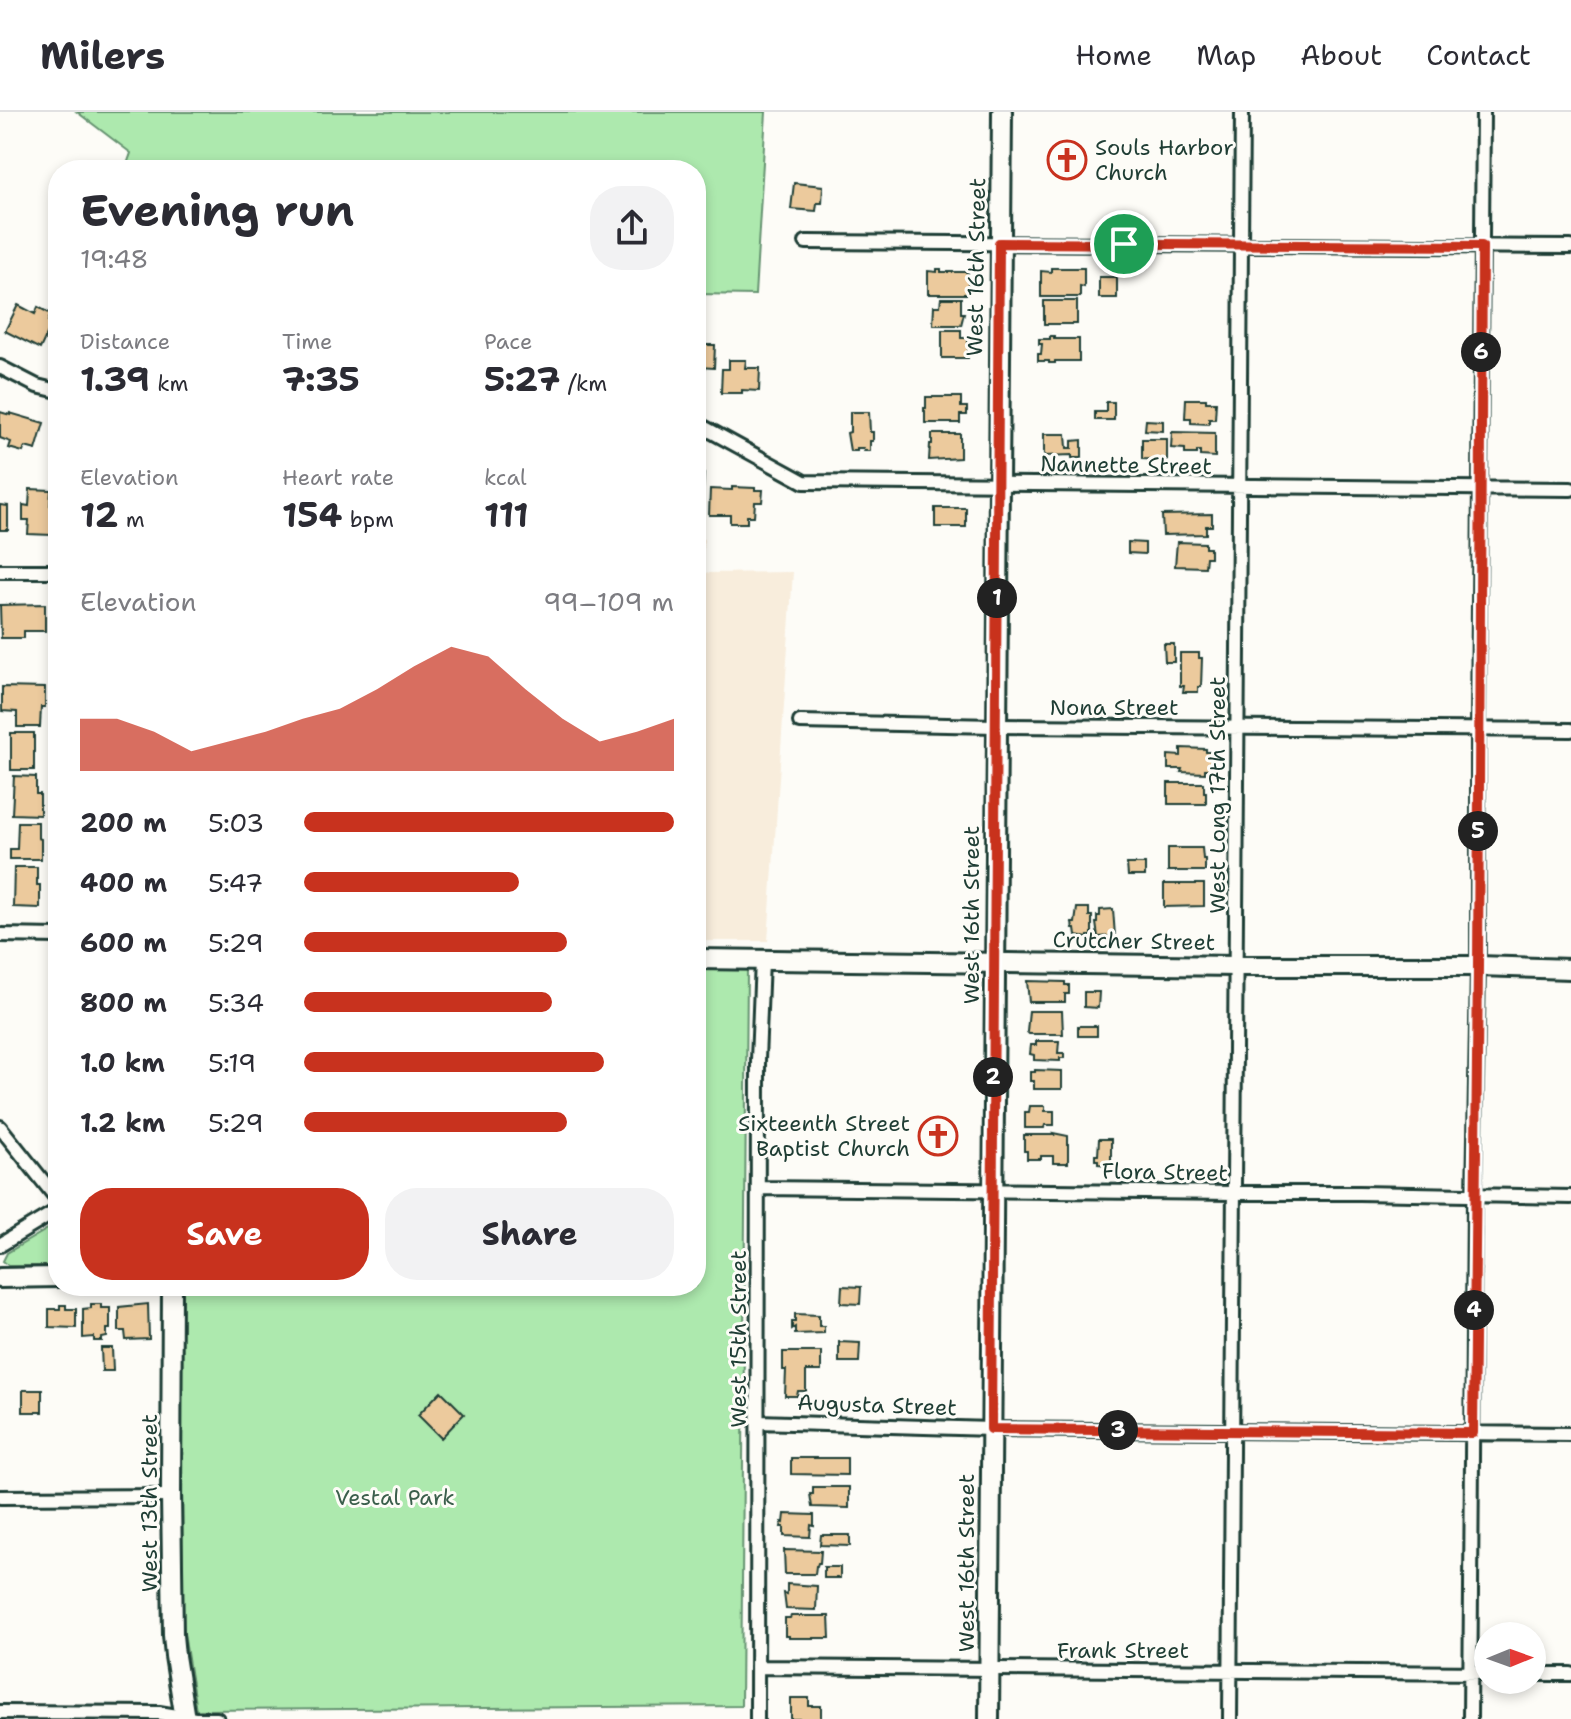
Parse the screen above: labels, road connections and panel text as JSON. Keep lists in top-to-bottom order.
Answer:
{
  "streets": {
    "street": [
      "West 16th Street",
      "Nannette Street",
      "Nona Street",
      "West Long 17th Street",
      "Crutcher Street",
      "Flora Street",
      "West 15th Street",
      "Augusta Street",
      "West 13th Street",
      "Frank Street"
    ]
  },
  "crossings": [
    ["West 16th Street", "Nannette Street"],
    ["West 16th Street", "Nona Street"],
    ["West 16th Street", "Crutcher Street"],
    ["West 16th Street", "Flora Street"],
    ["West 16th Street", "Augusta Street"],
    ["West 16th Street", "Frank Street"],
    ["Nannette Street", "West Long 17th Street"],
    ["Nona Street", "West Long 17th Street"],
    ["West Long 17th Street", "Crutcher Street"],
    ["West Long 17th Street", "Flora Street"],
    ["West Long 17th Street", "Augusta Street"],
    ["West Long 17th Street", "Frank Street"],
    ["Crutcher Street", "West 15th Street"],
    ["Flora Street", "West 15th Street"],
    ["West 15th Street", "Augusta Street"],
    ["West 15th Street", "Frank Street"]
  ],
  "parks": ["Vestal Park"],
  "places": {
    "church": ["Souls Harbor Church", "Sixteenth Street Baptist Church"]
  },
  "north": "right",
  "page": {
    "header": "Milers",
    "nav": [
      "Home",
      "Map",
      "About",
      "Contact"
    ],
    "heading": ["Evening run", "19:48"],
    "stats": [
      ["Distance", "1.39 km"],
      ["Time", "7:35"],
      ["Pace", "5:27 /km"],
      ["Elevation", "12 m"],
      ["Heart rate", "154 bpm"],
      ["kcal", "111"]
    ],
    "pins": [
      "6",
      "1",
      "5",
      "2",
      "4",
      "3"
    ],
    "chart": ["Elevation", "99–109 m"],
    "list": [
      {
        "name": "200 m",
        "note": "5:03"
      },
      {
        "name": "400 m",
        "note": "5:47"
      },
      {
        "name": "600 m",
        "note": "5:29"
      },
      {
        "name": "800 m",
        "note": "5:34"
      },
      {
        "name": "1.0 km",
        "note": "5:19"
      },
      {
        "name": "1.2 km",
        "note": "5:29"
      }
    ],
    "buttons": ["Save", "Share"]
  }
}
